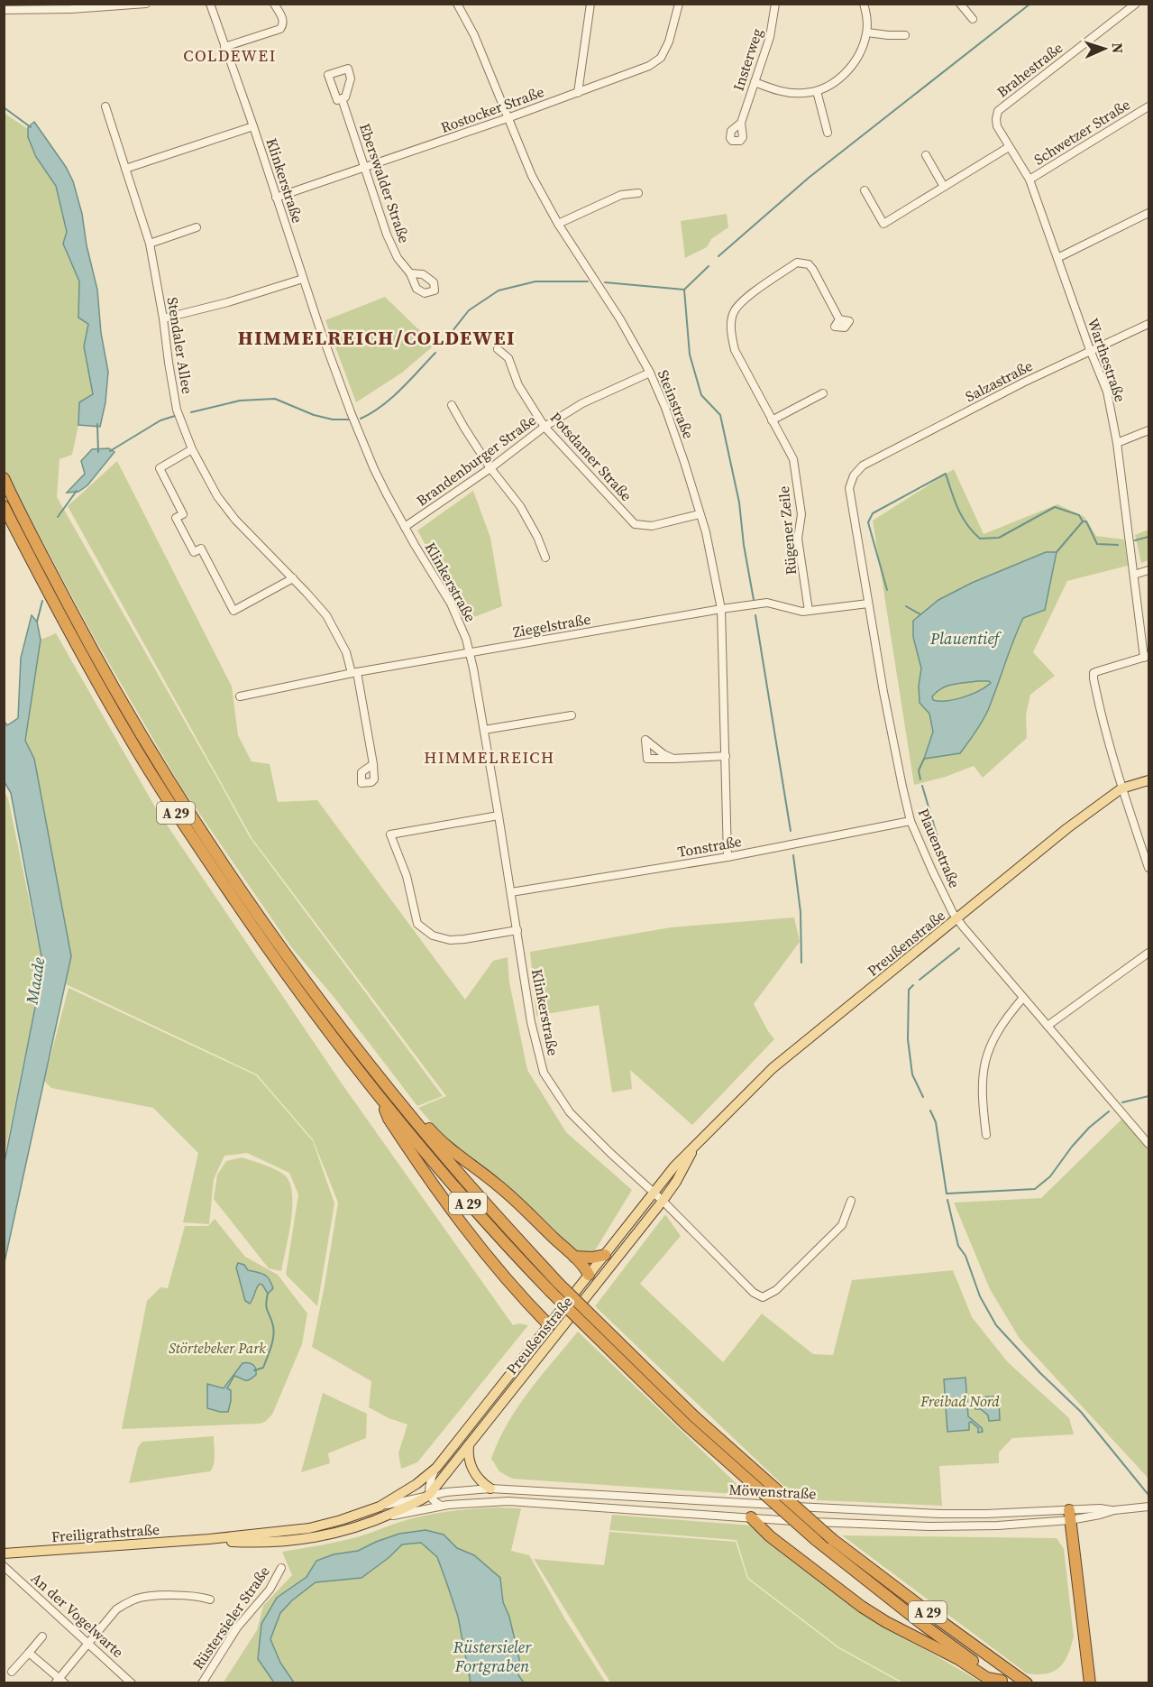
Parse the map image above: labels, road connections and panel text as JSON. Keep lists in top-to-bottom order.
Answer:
{
  "streets": {
    "highway": ["A 29"],
    "main road": ["Preußenstraße", "Freiligrathstraße"],
    "street": [
      "Insterweg",
      "Brahestraße",
      "Rostocker Straße",
      "Schwetzer Straße",
      "Klinkerstraße",
      "Eberswalder Straße",
      "Stendaler Allee",
      "Warthestraße",
      "Salzastraße",
      "Steinstraße",
      "Potsdamer Straße",
      "Brandenburger Straße",
      "Rügener Zeile",
      "Ziegelstraße",
      "Tonstraße",
      "Plauenstraße",
      "Möwenstraße",
      "An der Vogelwarte",
      "Rüstersieler Straße"
    ]
  },
  "crossings": [
    ["Brahestraße", "Warthestraße"],
    ["Rostocker Straße", "Klinkerstraße"],
    ["Rostocker Straße", "Eberswalder Straße"],
    ["Rostocker Straße", "Steinstraße"],
    ["Schwetzer Straße", "Warthestraße"],
    ["Klinkerstraße", "Brandenburger Straße"],
    ["Klinkerstraße", "Ziegelstraße"],
    ["Klinkerstraße", "Tonstraße"],
    ["Klinkerstraße", "Preußenstraße"],
    ["Stendaler Allee", "Ziegelstraße"],
    ["Warthestraße", "Salzastraße"],
    ["Salzastraße", "Plauenstraße"],
    ["Steinstraße", "Potsdamer Straße"],
    ["Steinstraße", "Brandenburger Straße"],
    ["Steinstraße", "Ziegelstraße"],
    ["Steinstraße", "Tonstraße"],
    ["Potsdamer Straße", "Brandenburger Straße"],
    ["Rügener Zeile", "Ziegelstraße"],
    ["Ziegelstraße", "Plauenstraße"],
    ["Tonstraße", "Plauenstraße"],
    ["Plauenstraße", "Preußenstraße"],
    ["Preußenstraße", "Möwenstraße"],
    ["Preußenstraße", "Freiligrathstraße"],
    ["Möwenstraße", "Freiligrathstraße"]
  ],
  "districts": ["COLDEWEI", "HIMMELREICH/COLDEWEI", "HIMMELREICH"],
  "water": ["Plauentief", "Maade", "Rüstersieler Fortgraben"],
  "parks": ["Störtebeker Park", "Freibad Nord"],
  "north": "right"
}
